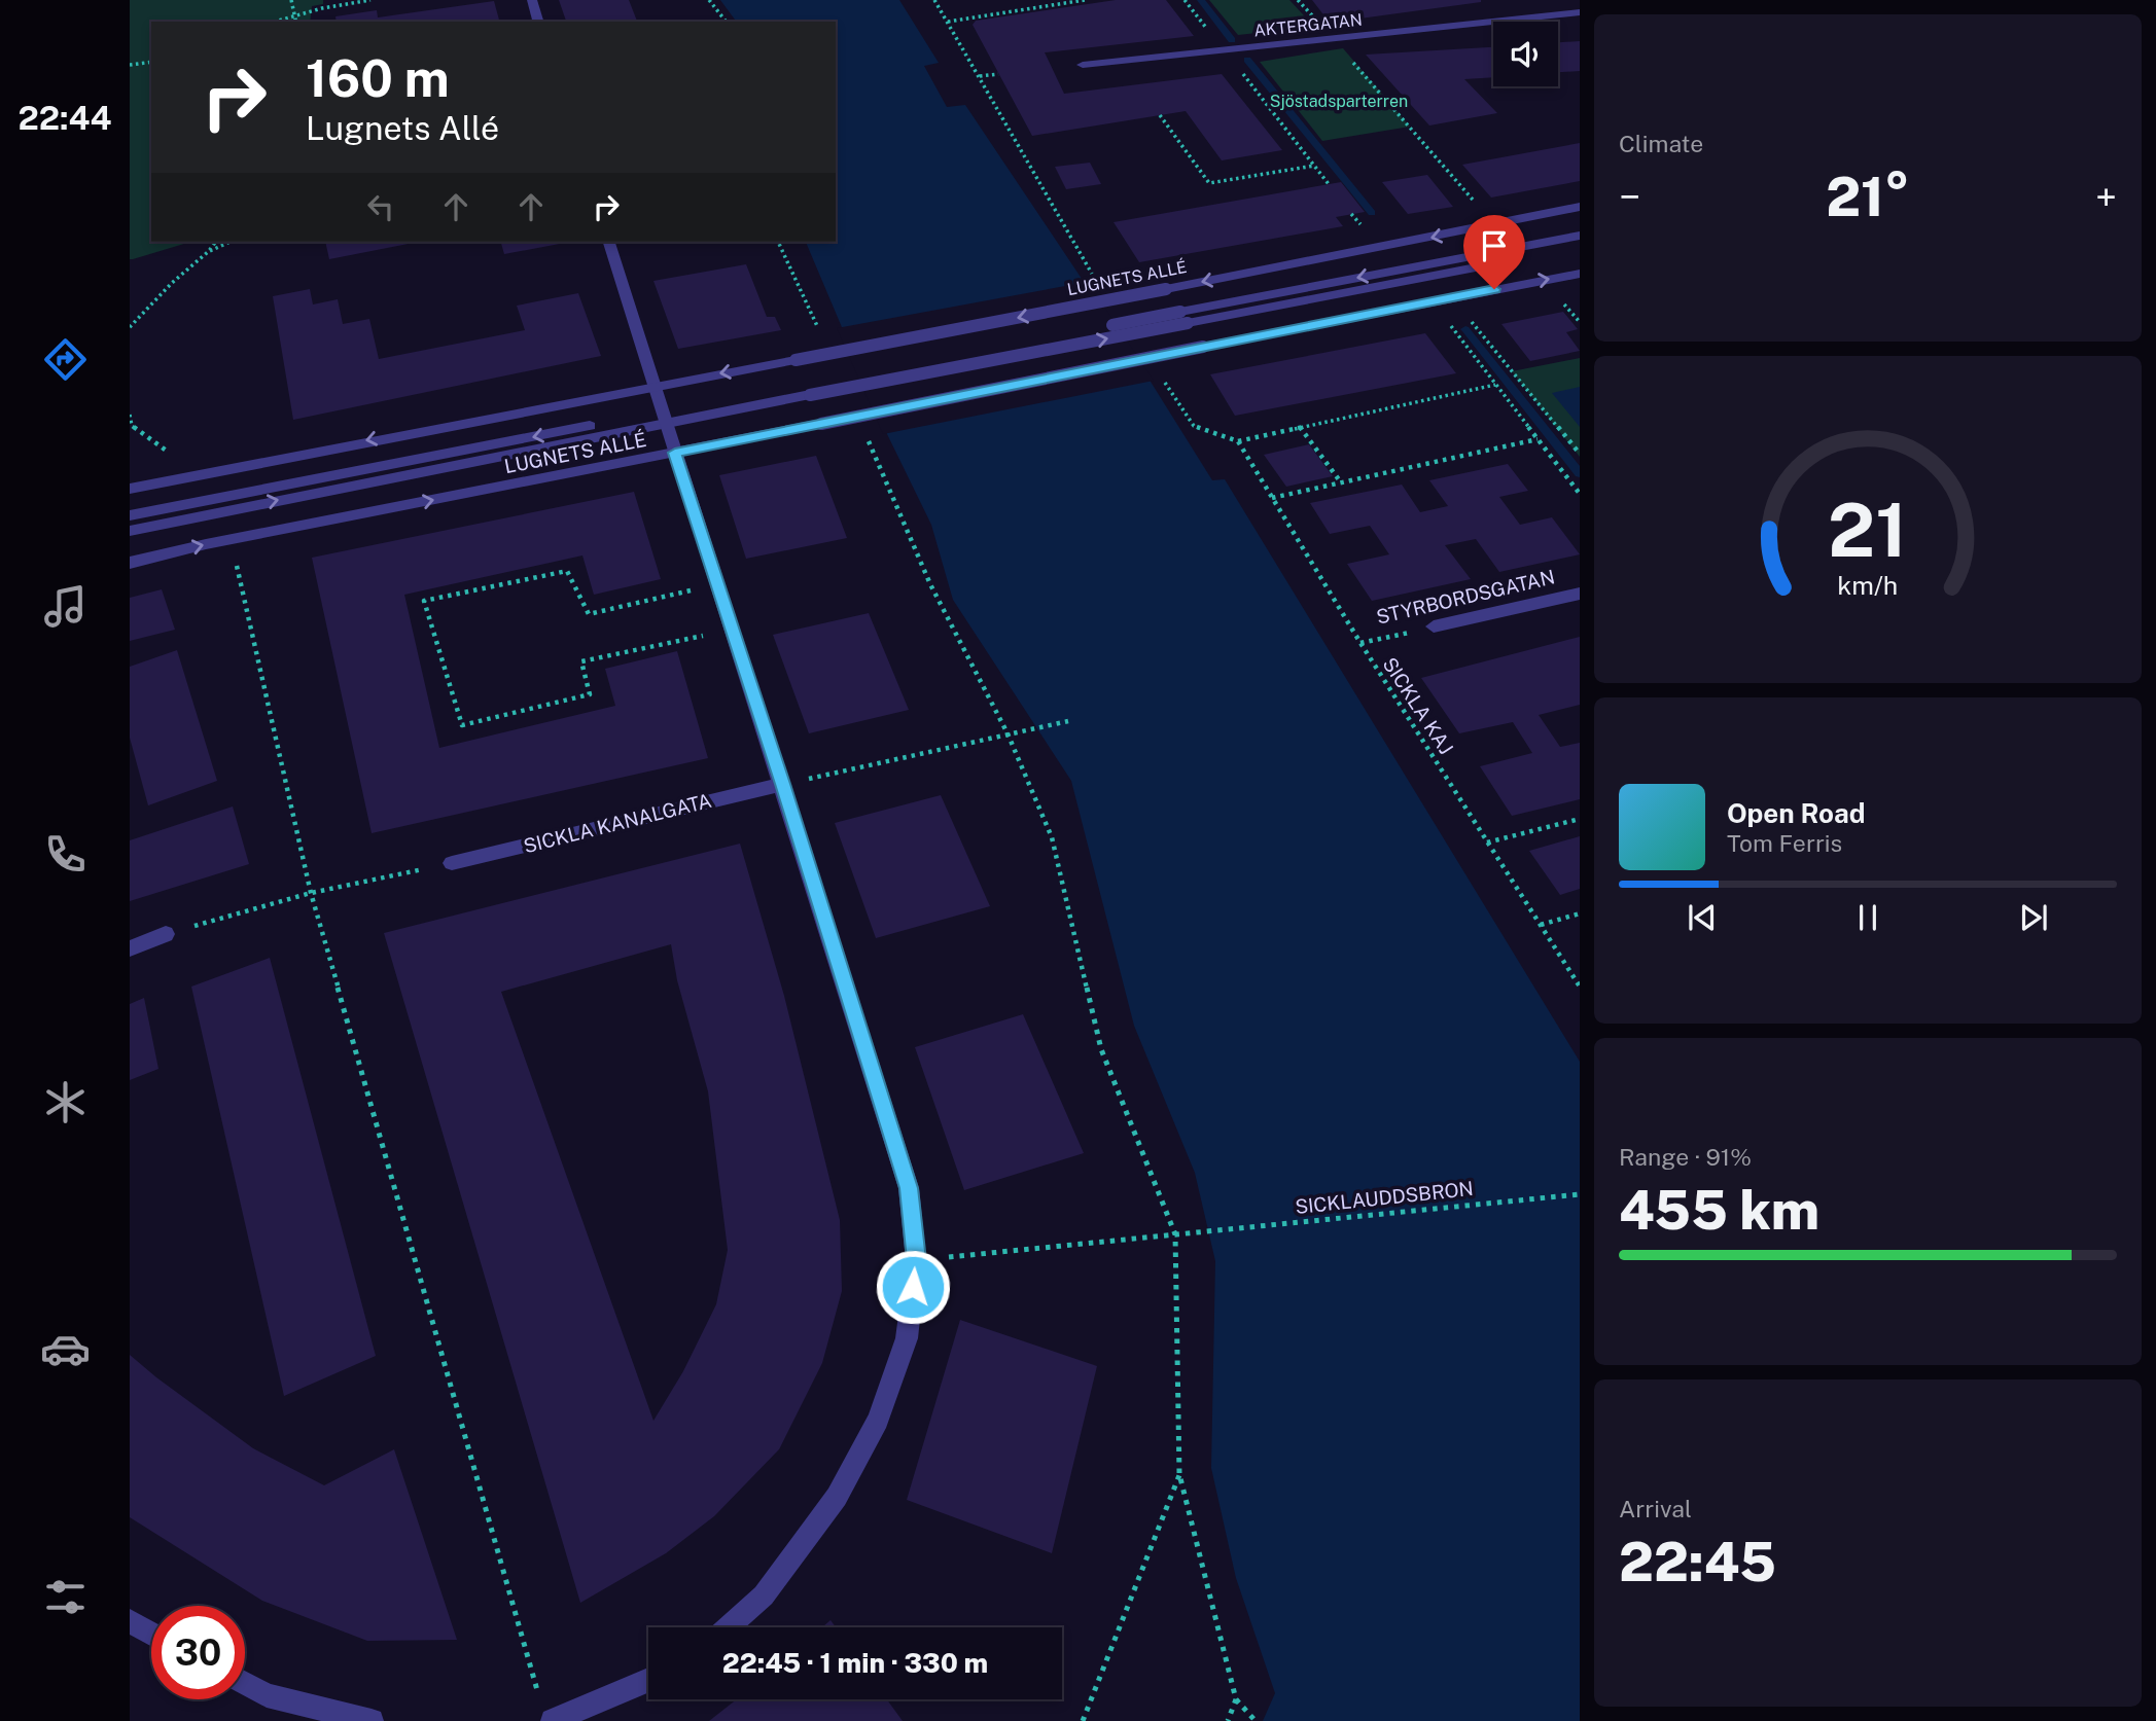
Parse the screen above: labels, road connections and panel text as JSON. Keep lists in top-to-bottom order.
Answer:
{
  "streets": {
    "street": [
      "AKTERGATAN",
      "LUGNETS ALLÉ",
      "STYRBORDSGATAN",
      "SICKLA KANALGATA"
    ],
    "path": ["SICKLA KAJ", "SICKLAUDDSBRON"]
  },
  "crossings": [
    ["STYRBORDSGATAN", "SICKLA KAJ"]
  ],
  "parks": ["Sjöstadsparterren"],
  "page": {
    "tabs": "22:44",
    "tile": [
      "Climate",
      ["Range · 91%", "455 km"],
      ["Arrival", "22:45"]
    ],
    "turn": ["160 m", "Lugnets Allé"],
    "heat": ["−", "21°", "+"],
    "song": ["Open Road", "Tom Ferris"],
    "limit": "30",
    "trip": "22:45 · 1 min · 330 m",
    "gauge": ["21", "km/h"]
  }
}
